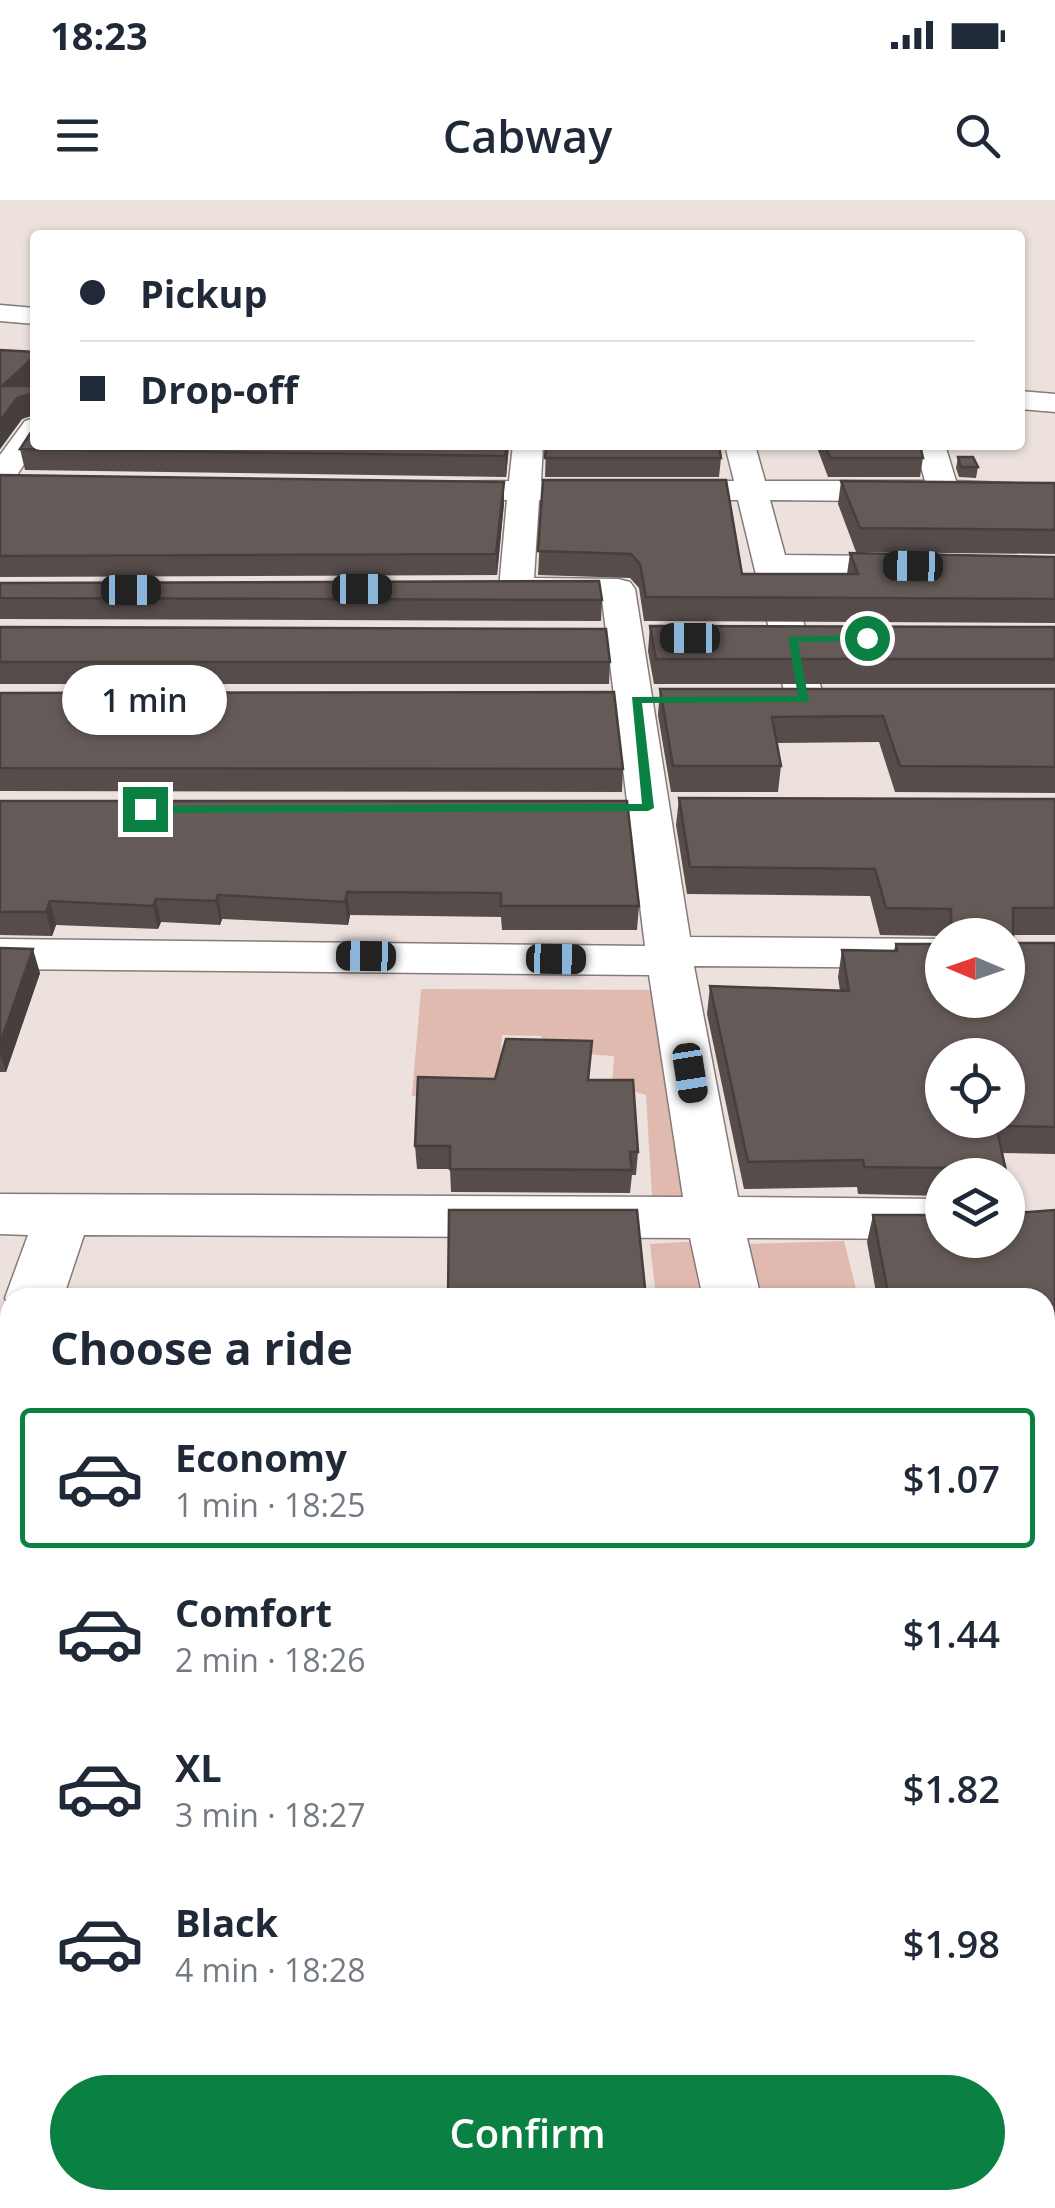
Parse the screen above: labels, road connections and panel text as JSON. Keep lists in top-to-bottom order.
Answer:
{
  "north": "left",
  "page": {
    "status": "18:23",
    "header": "Cabway",
    "banner": ["Pickup", "Drop-off"],
    "bubble": "1 min",
    "heading": "Choose a ride",
    "list": [
      {
        "name": "Economy",
        "note": "1 min · 18:25",
        "value": "$1.07"
      },
      {
        "name": "Comfort",
        "note": "2 min · 18:26",
        "value": "$1.44"
      },
      {
        "name": "XL",
        "note": "3 min · 18:27",
        "value": "$1.82"
      },
      {
        "name": "Black",
        "note": "4 min · 18:28",
        "value": "$1.98"
      }
    ],
    "buttons": "Confirm"
  }
}
